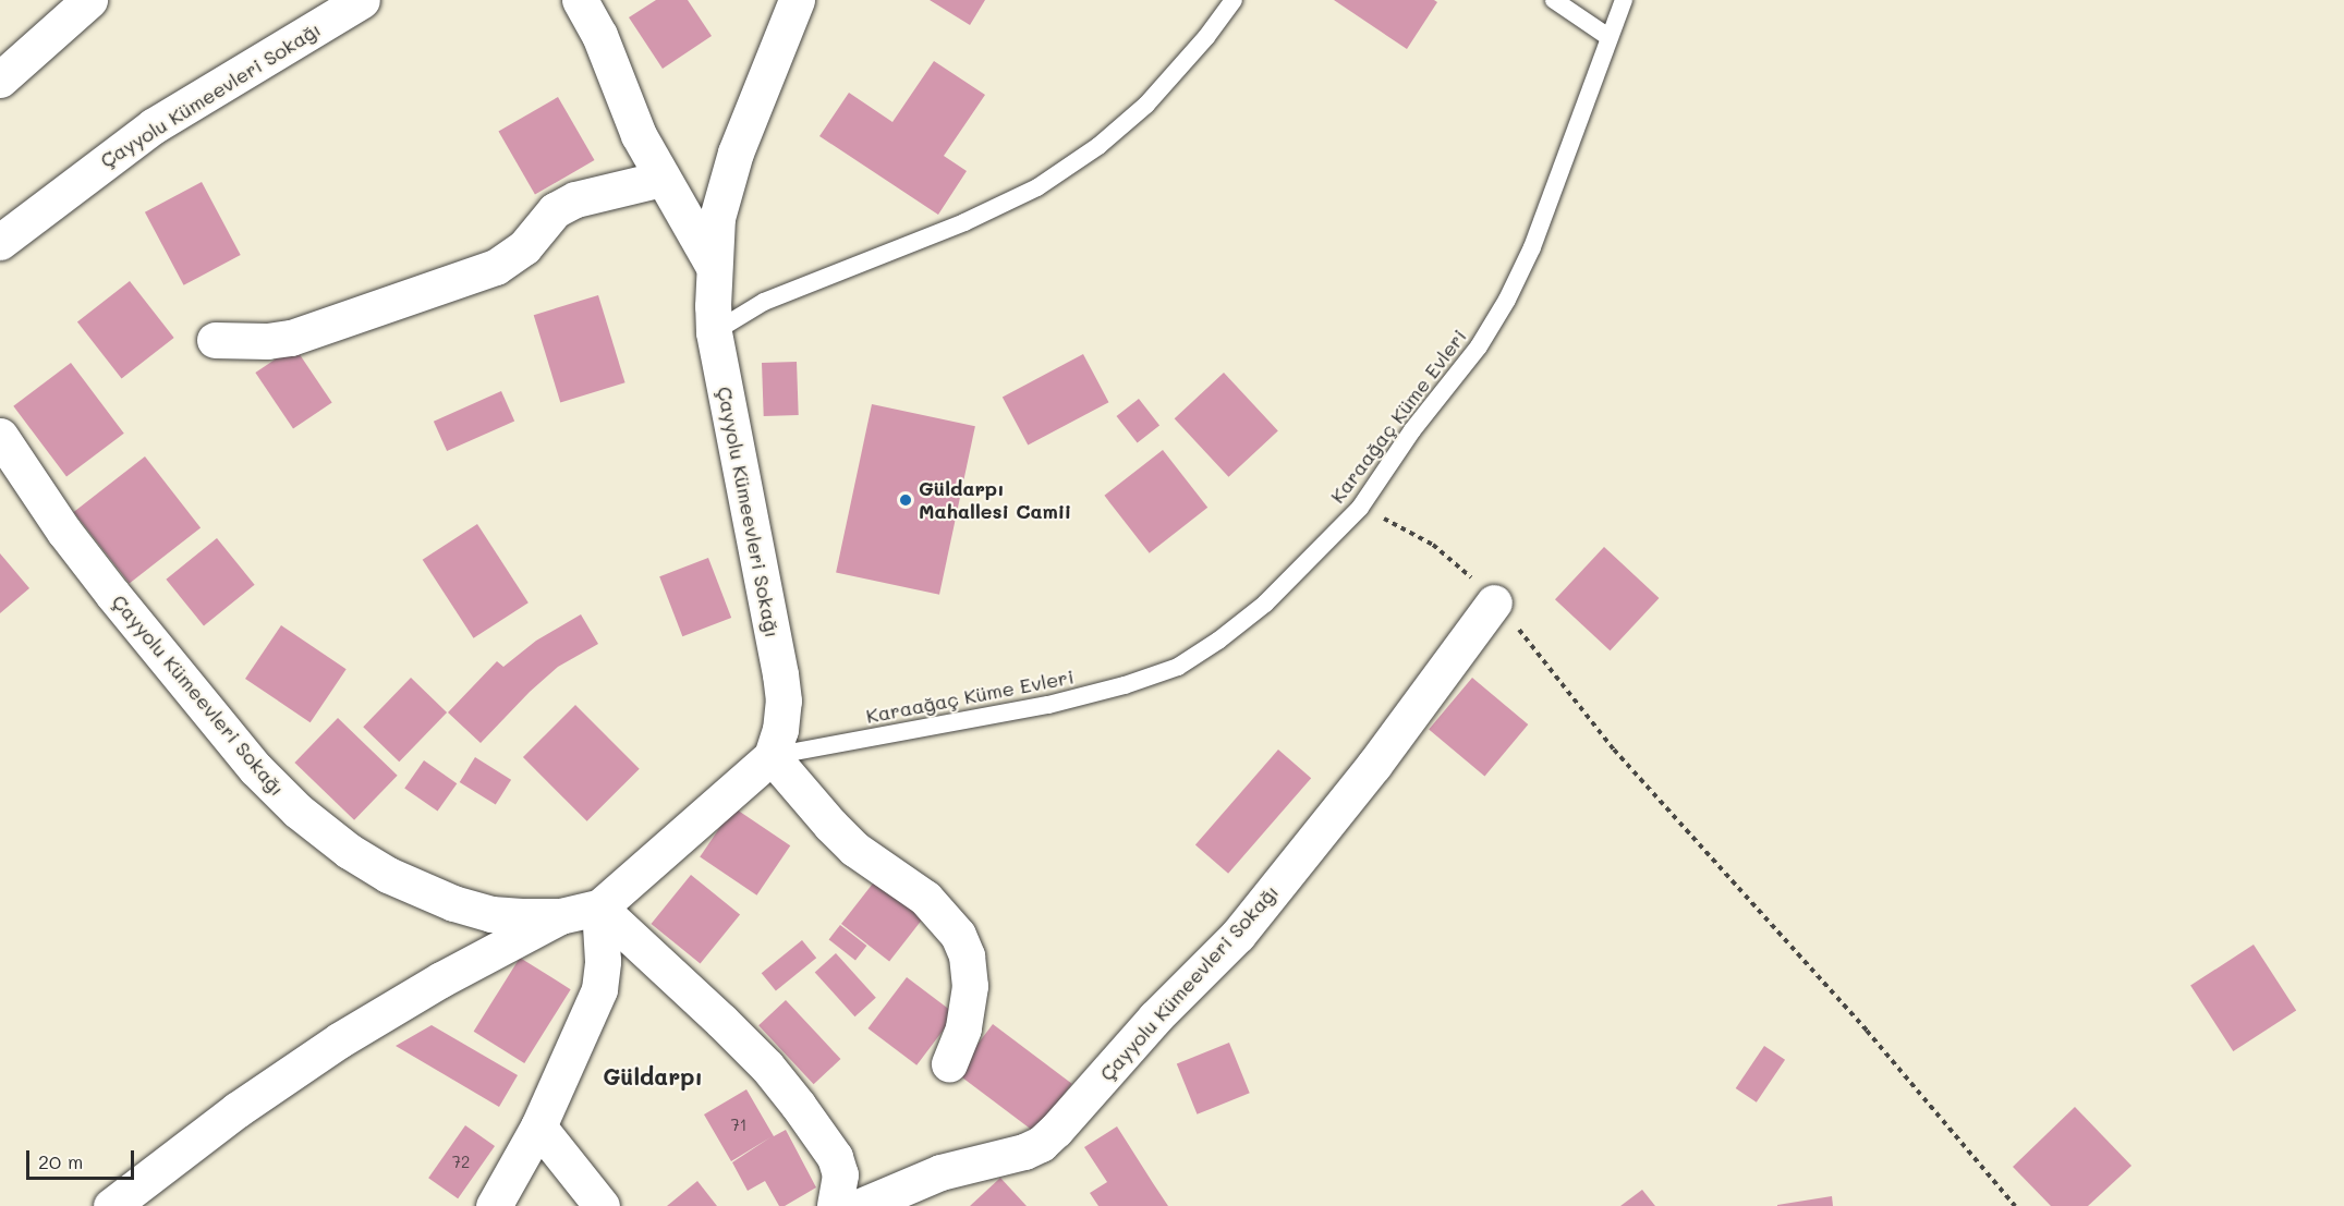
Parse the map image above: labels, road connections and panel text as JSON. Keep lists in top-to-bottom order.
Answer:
{
  "streets": {
    "street": ["Çayyolu Kümeevleri Sokağı"],
    "lane": ["Karaağaç Küme Evleri"]
  },
  "crossings": [
    ["Çayyolu Kümeevleri Sokağı", "Karaağaç Küme Evleri"]
  ],
  "districts": ["Güldarpı"],
  "places": ["Güldarpı Mahallesi Camii"],
  "house_numbers": ["71", "72"],
  "scale_bar": "20 m"
}
